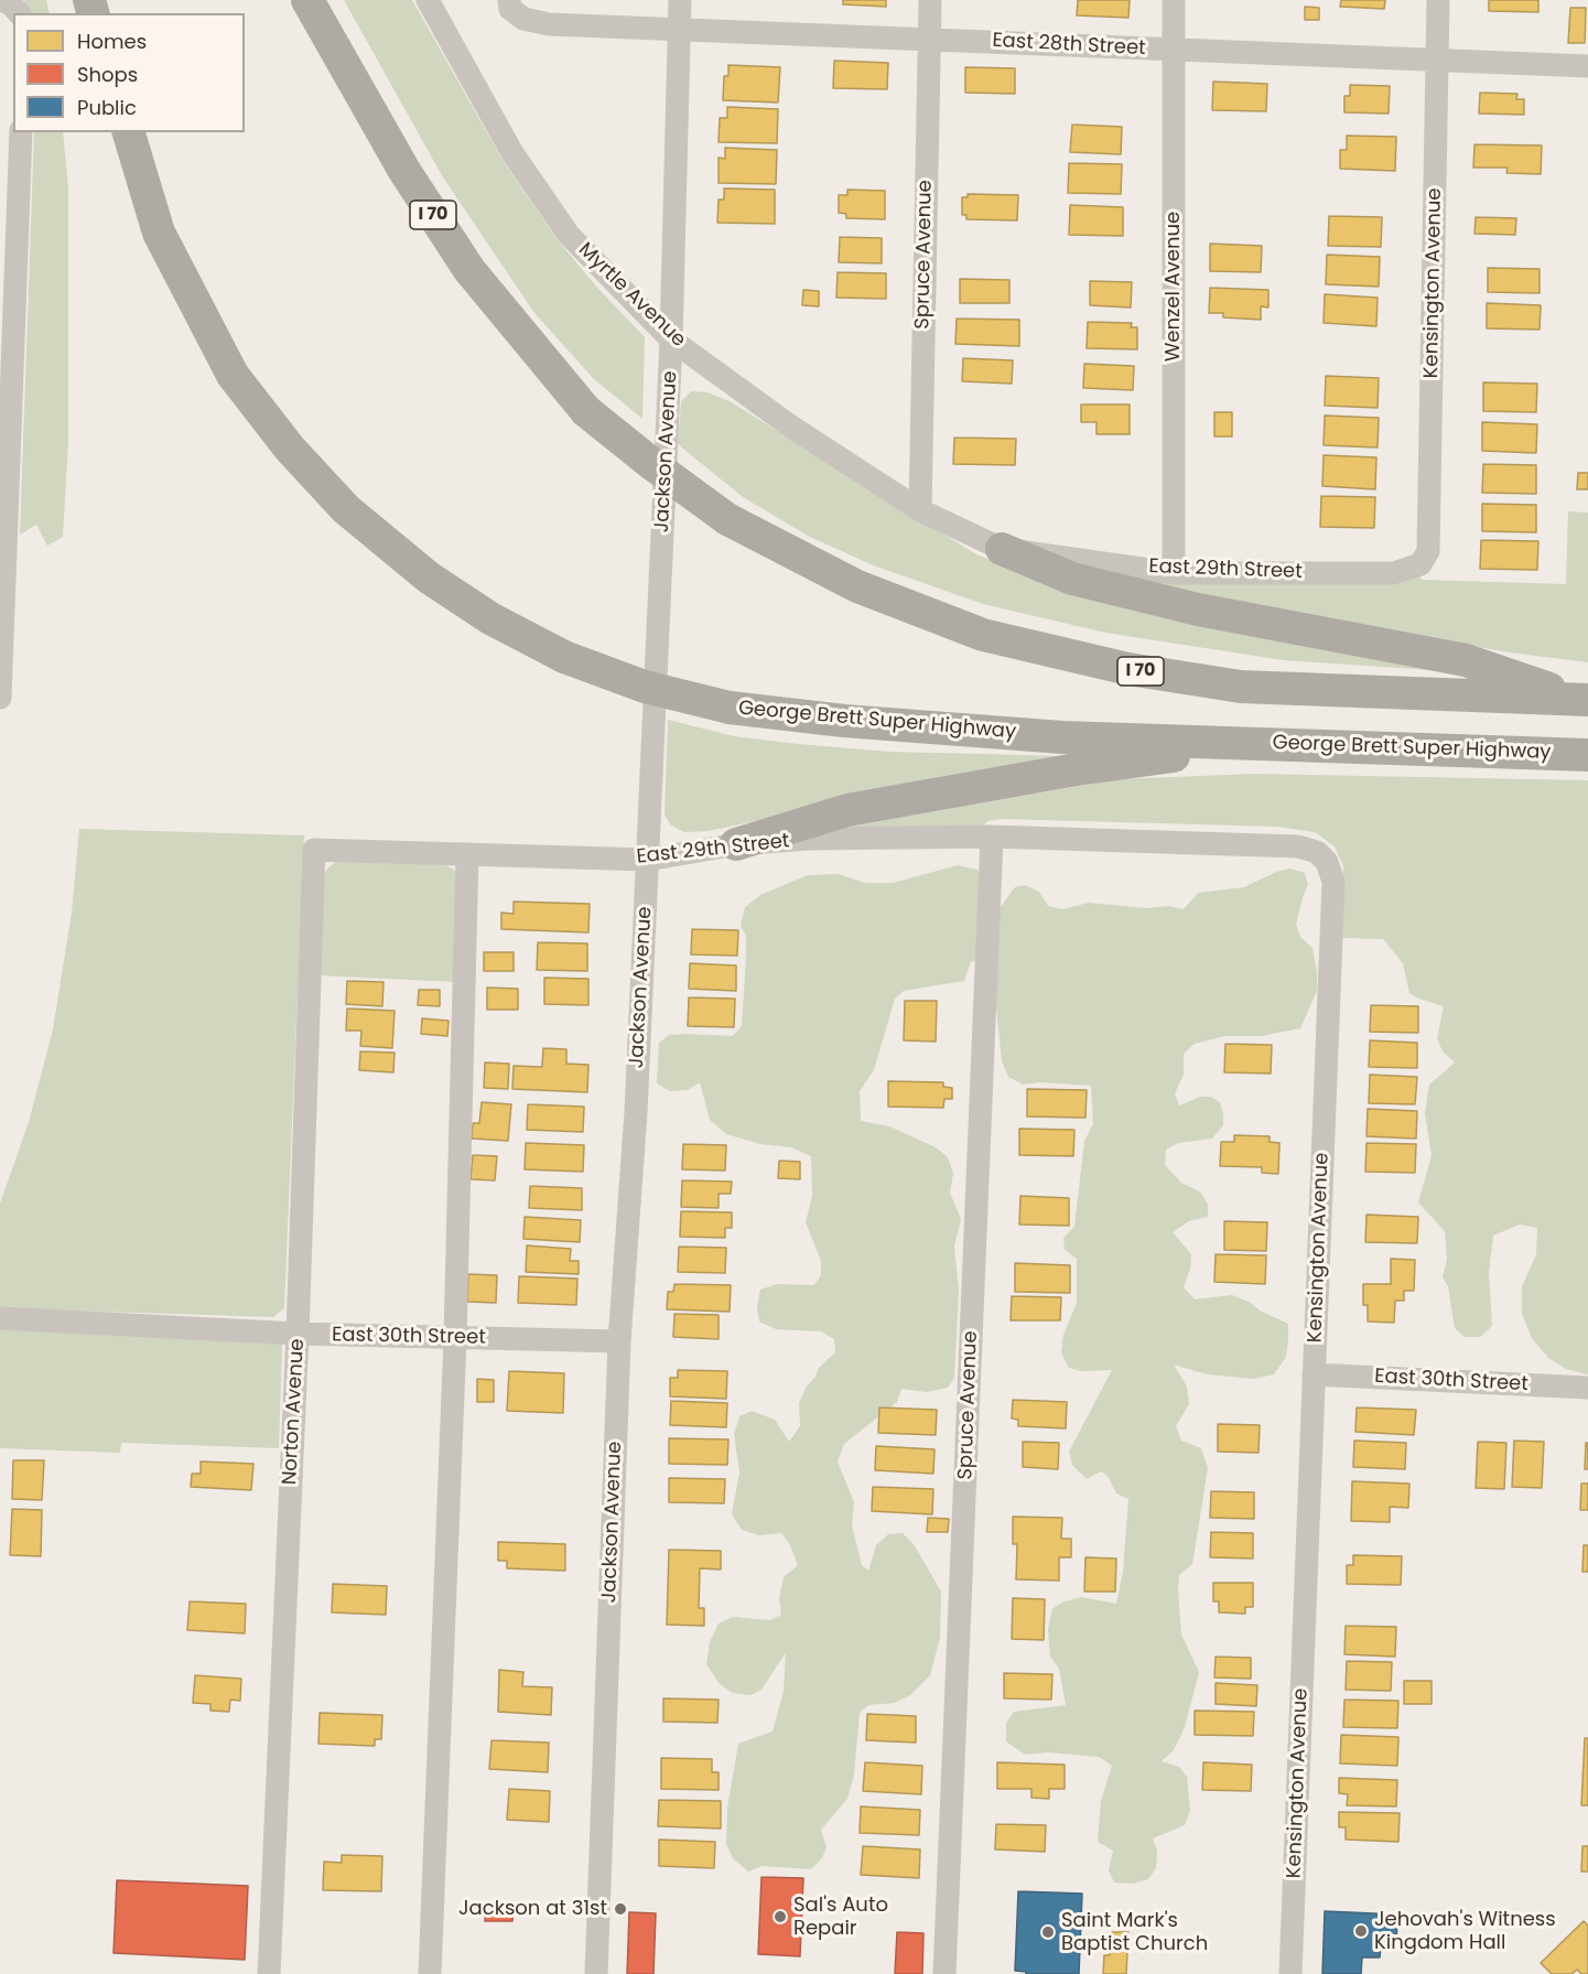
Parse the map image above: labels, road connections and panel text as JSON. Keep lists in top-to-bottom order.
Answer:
{
  "streets": {
    "highway": ["I 70", "George Brett Super Highway"],
    "street": [
      "East 28th Street",
      "Spruce Avenue",
      "Kensington Avenue",
      "Wenzel Avenue",
      "Myrtle Avenue",
      "Jackson Avenue",
      "East 29th Street",
      "East 30th Street",
      "Norton Avenue"
    ]
  },
  "crossings": [
    ["East 28th Street", "Spruce Avenue"],
    ["East 28th Street", "Kensington Avenue"],
    ["East 28th Street", "Wenzel Avenue"],
    ["East 28th Street", "Jackson Avenue"],
    ["Spruce Avenue", "Kensington Avenue"],
    ["Spruce Avenue", "Myrtle Avenue"],
    ["Spruce Avenue", "East 29th Street"],
    ["Kensington Avenue", "East 29th Street"],
    ["Kensington Avenue", "East 30th Street"],
    ["Wenzel Avenue", "East 29th Street"],
    ["Myrtle Avenue", "Jackson Avenue"],
    ["Myrtle Avenue", "East 29th Street"],
    ["Jackson Avenue", "East 29th Street"],
    ["Jackson Avenue", "East 30th Street"],
    ["East 29th Street", "Norton Avenue"],
    ["East 30th Street", "Norton Avenue"]
  ],
  "places": [
    "Jackson at 31st",
    "Sal's Auto Repair",
    "Jehovah's Witness Kingdom Hall",
    "Saint Mark's Baptist Church"
  ],
  "legend": ["Homes", "Shops", "Public"]
}
